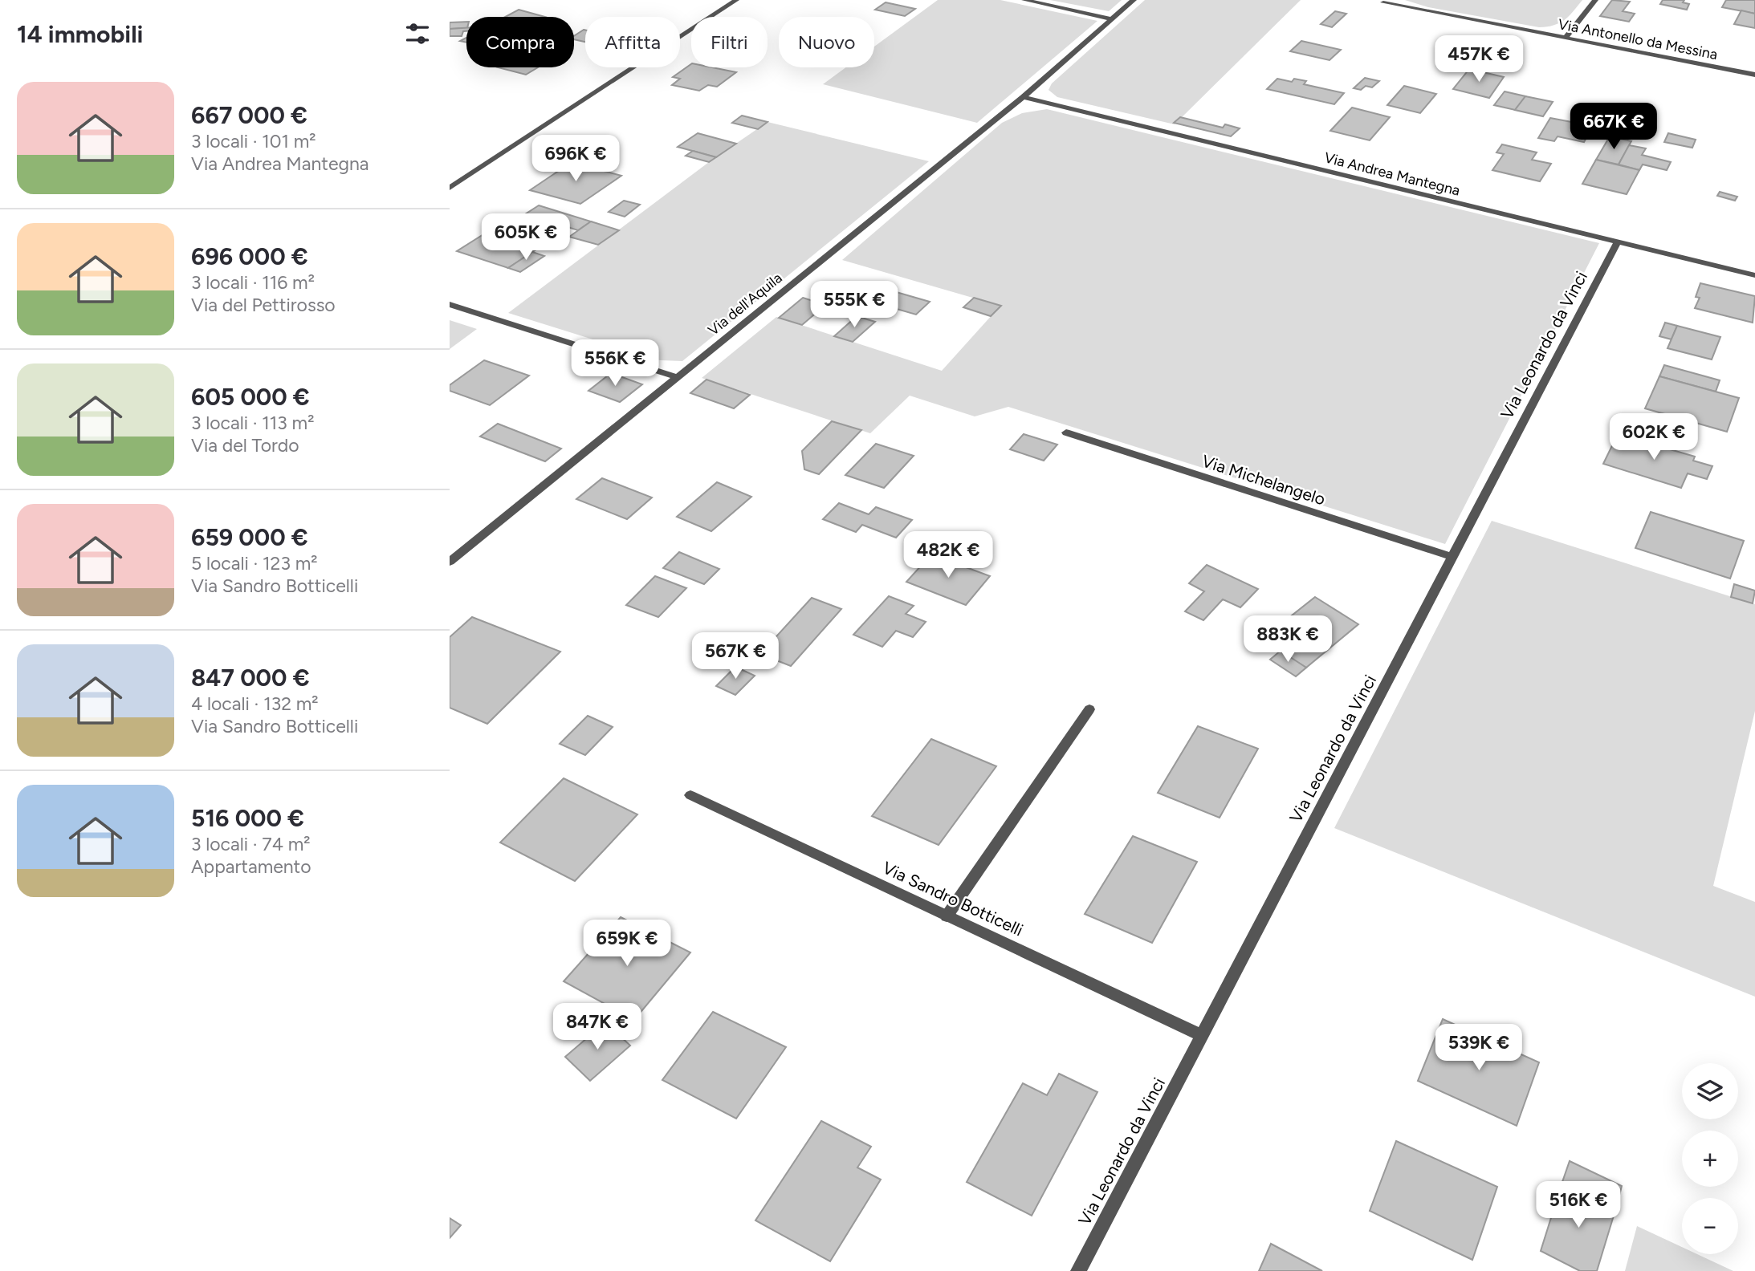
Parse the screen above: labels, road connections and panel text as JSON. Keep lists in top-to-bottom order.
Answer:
{
  "streets": {
    "street": [
      "Via Antonello da Messina",
      "Via Andrea Mantegna",
      "Via dell'Aquila",
      "Via Leonardo da Vinci",
      "Via Michelangelo",
      "Via Sandro Botticelli"
    ]
  },
  "crossings": [
    ["Via Andrea Mantegna", "Via dell'Aquila"],
    ["Via Andrea Mantegna", "Via Leonardo da Vinci"],
    ["Via Leonardo da Vinci", "Via Michelangelo"],
    ["Via Leonardo da Vinci", "Via Sandro Botticelli"]
  ],
  "page": {
    "heading": "14 immobili",
    "chip": [
      "Compra",
      "Affitta",
      "Filtri",
      "Nuovo"
    ],
    "price": [
      "457K €",
      "667K €",
      "696K €",
      "605K €",
      "555K €",
      "556K €",
      "602K €",
      "482K €",
      "883K €",
      "567K €",
      "659K €",
      "847K €",
      "539K €",
      "516K €"
    ],
    "list": [
      {
        "name": "667 000 €",
        "note": "3 locali · 101 m² · Via Andrea Mantegna"
      },
      {
        "name": "696 000 €",
        "note": "3 locali · 116 m² · Via del Pettirosso"
      },
      {
        "name": "605 000 €",
        "note": "3 locali · 113 m² · Via del Tordo"
      },
      {
        "name": "659 000 €",
        "note": "5 locali · 123 m² · Via Sandro Botticelli"
      },
      {
        "name": "847 000 €",
        "note": "4 locali · 132 m² · Via Sandro Botticelli"
      },
      {
        "name": "516 000 €",
        "note": "3 locali · 74 m² · Appartamento"
      }
    ],
    "map_buttons": ["+", "−"]
  }
}
